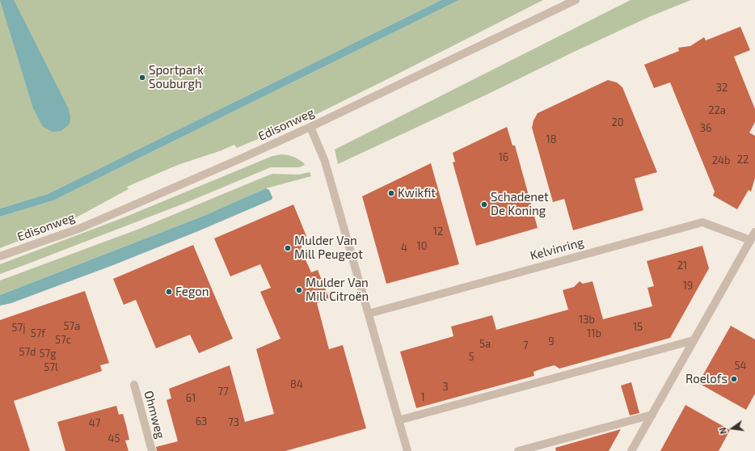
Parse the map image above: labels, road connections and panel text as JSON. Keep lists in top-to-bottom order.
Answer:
{
  "streets": {
    "street": ["Edisonweg", "Kelvinring", "Ohmweg"]
  },
  "places": [
    "Sportpark Souburgh",
    "Kwikfit",
    "Schadenet De Koning",
    "Mulder Van Mill Peugeot",
    "Mulder Van Mill Citroën",
    "Fegon",
    "Roelofs"
  ],
  "house_numbers": [
    "32",
    "22a",
    "20",
    "36",
    "18",
    "16",
    "22",
    "24b",
    "12",
    "10",
    "4",
    "21",
    "19",
    "13b",
    "57a",
    "15",
    "57j",
    "57f",
    "11b",
    "57c",
    "9",
    "5a",
    "7",
    "57d",
    "57g",
    "5",
    "54",
    "57l",
    "84",
    "3",
    "77",
    "1",
    "61",
    "63",
    "73",
    "47",
    "45"
  ],
  "north": "left"
}
